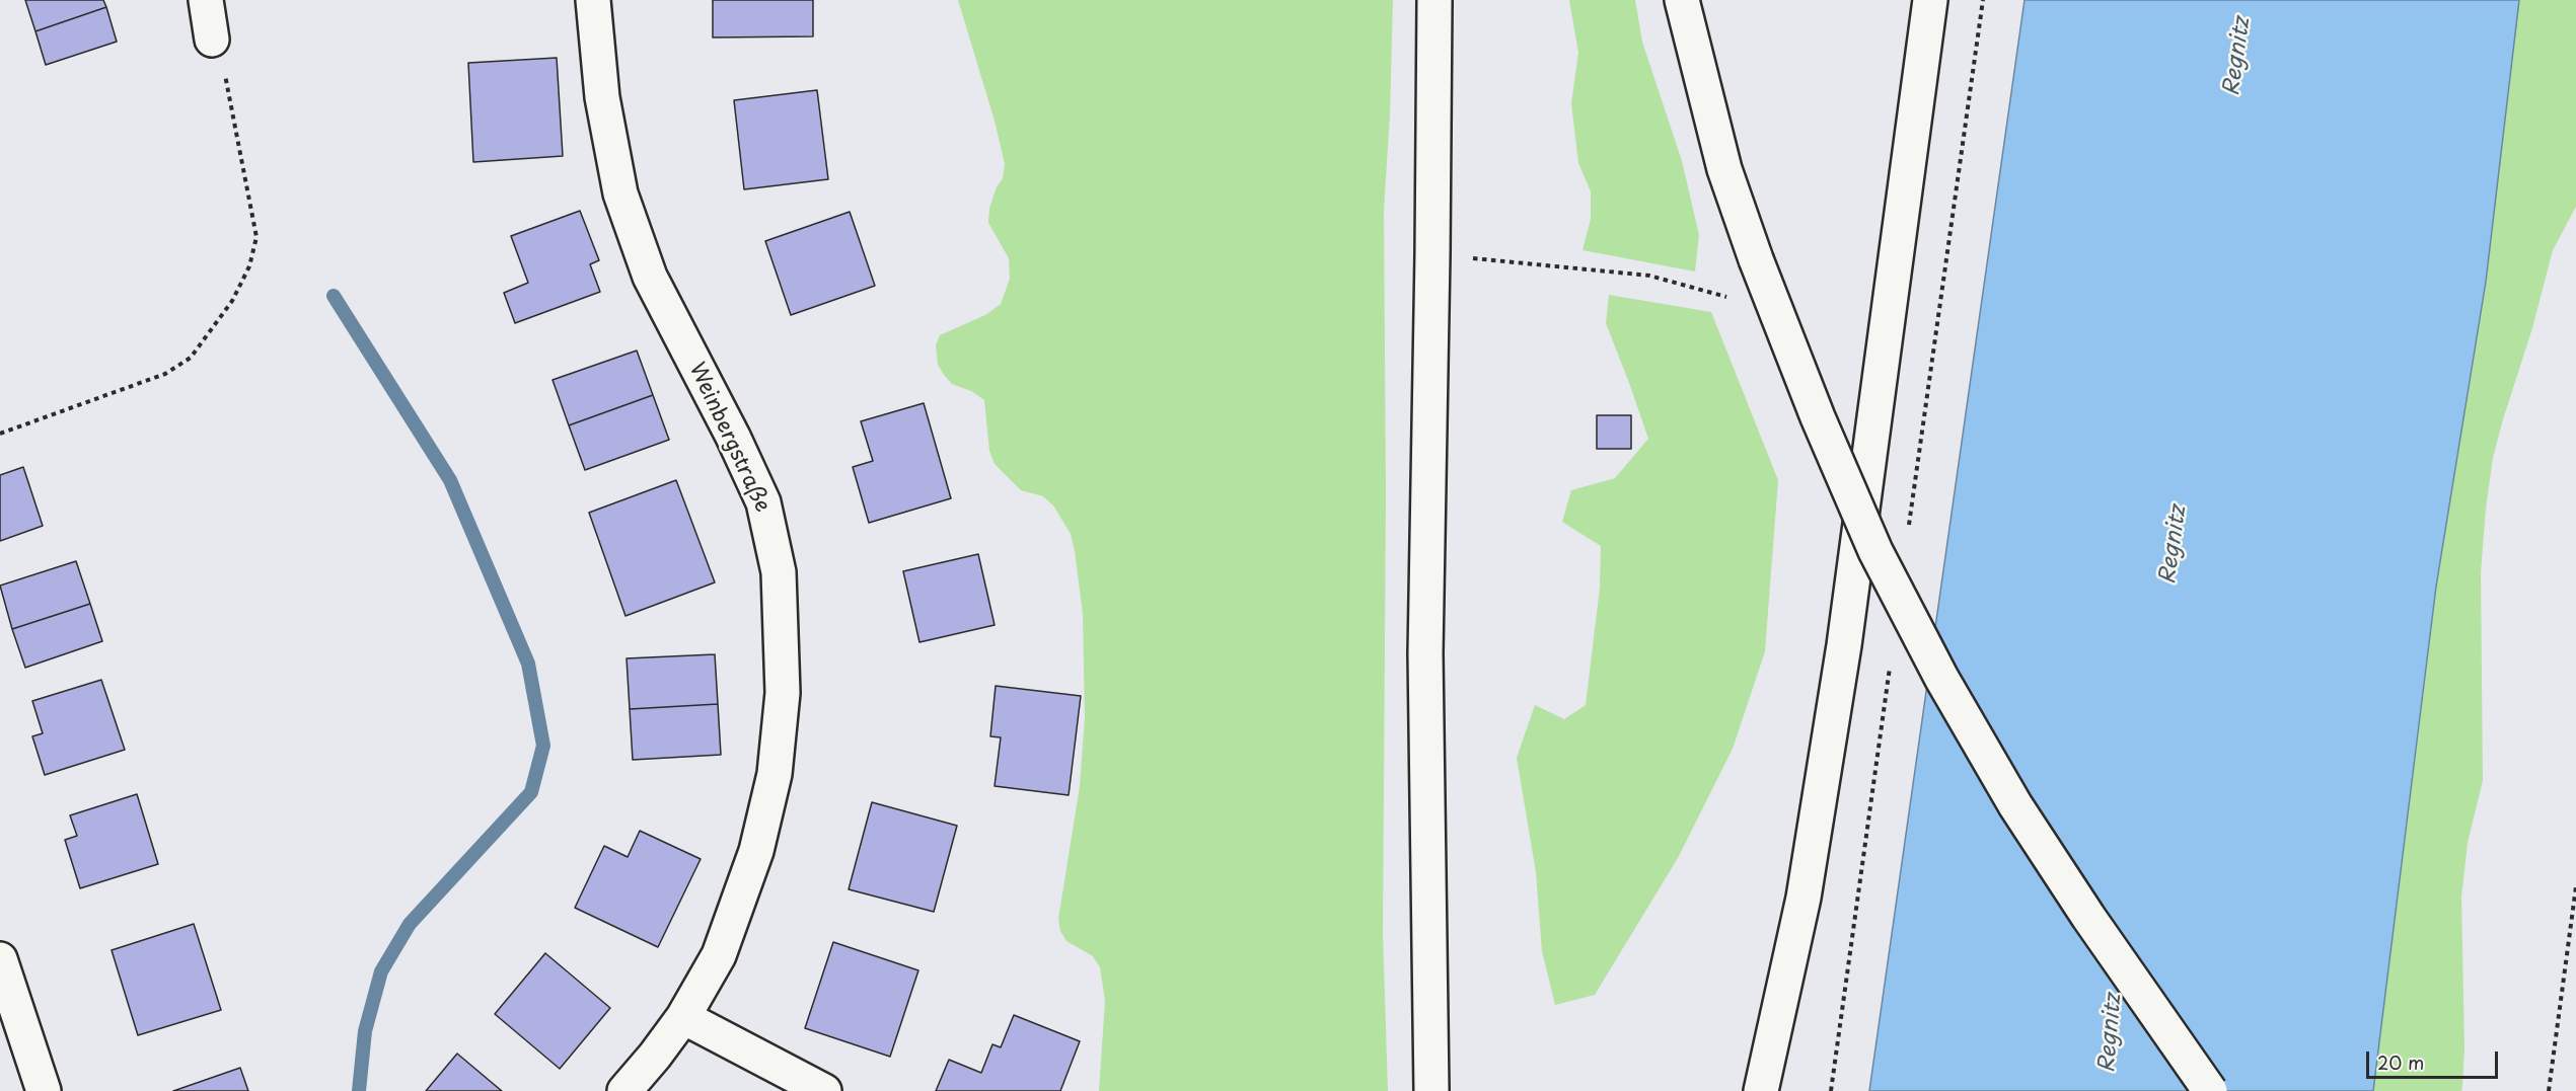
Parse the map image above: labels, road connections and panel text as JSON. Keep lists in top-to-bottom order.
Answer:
{
  "streets": {
    "street": ["Weinbergstraße"]
  },
  "water": ["Regnitz"],
  "scale_bar": "20 m"
}
